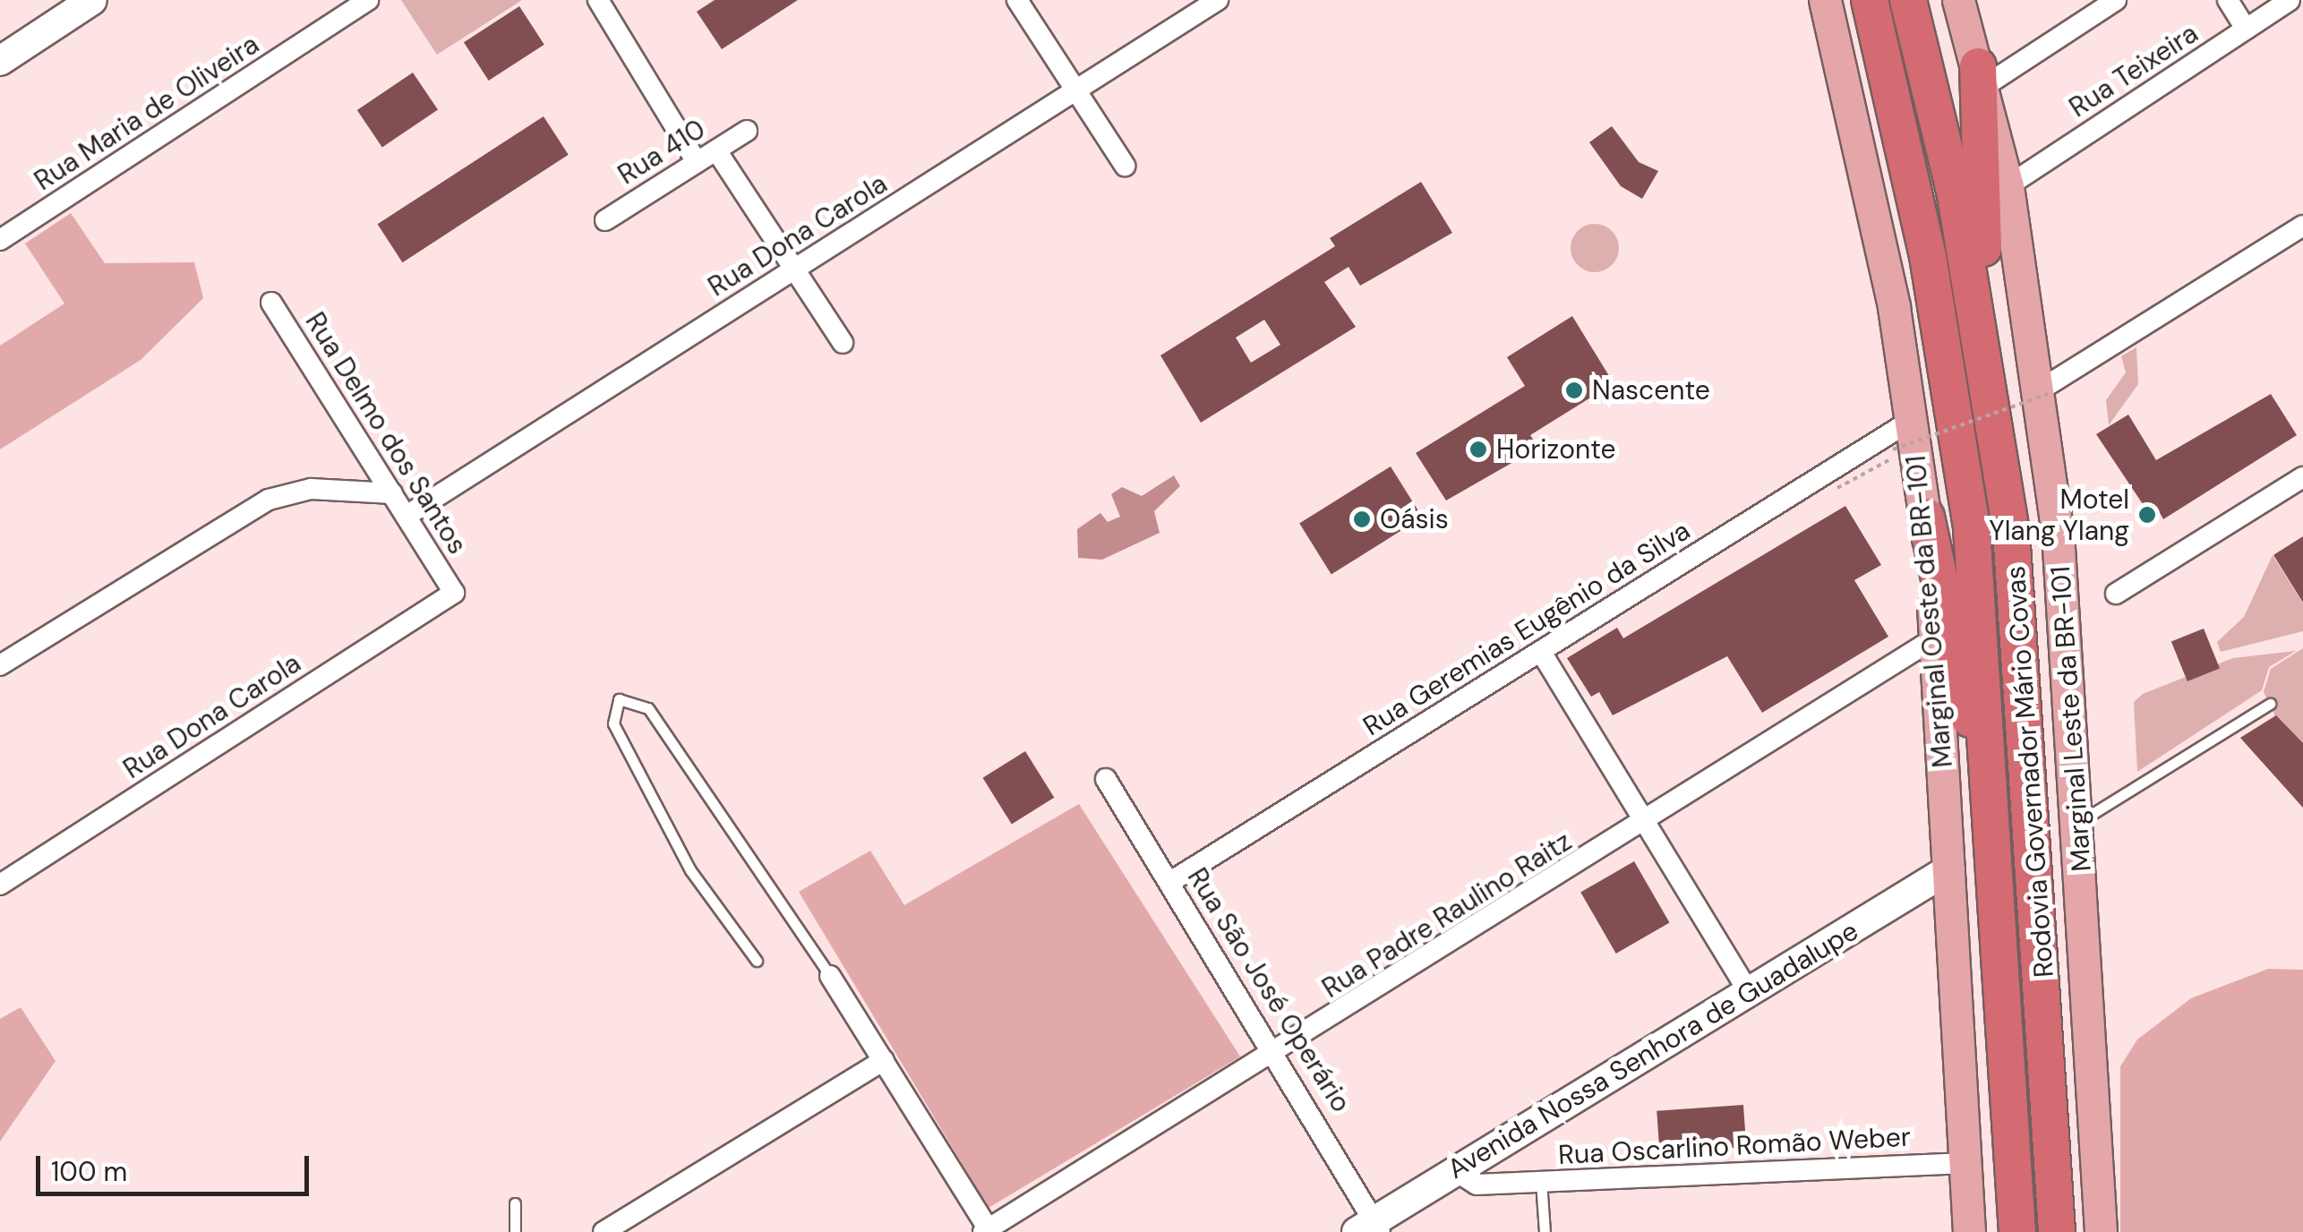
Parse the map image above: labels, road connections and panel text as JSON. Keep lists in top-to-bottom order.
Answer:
{
  "streets": {
    "highway": ["Rodovia Governador Mário Covas"],
    "main road": ["Marginal Oeste da BR-101", "Marginal Leste da BR-101"],
    "street": [
      "Rua Teixeira",
      "Rua Maria de Oliveira",
      "Rua 410",
      "Rua Dona Carola",
      "Rua Delmo dos Santos",
      "Rua Geremias Eugênio da Silva",
      "Rua Padre Raulino Raitz",
      "Rua São José Operário",
      "Avenida Nossa Senhora de Guadalupe",
      "Rua Oscarlino Romão Weber"
    ]
  },
  "crossings": [
    ["Rua Teixeira", "Marginal Leste da BR-101"],
    ["Rua Dona Carola", "Rua Delmo dos Santos"],
    ["Marginal Oeste da BR-101", "Rua Geremias Eugênio da Silva"],
    ["Marginal Oeste da BR-101", "Rua Padre Raulino Raitz"],
    ["Marginal Oeste da BR-101", "Avenida Nossa Senhora de Guadalupe"],
    ["Marginal Oeste da BR-101", "Rua Oscarlino Romão Weber"],
    ["Rua Geremias Eugênio da Silva", "Rua São José Operário"],
    ["Rua Padre Raulino Raitz", "Rua São José Operário"],
    ["Rua São José Operário", "Avenida Nossa Senhora de Guadalupe"],
    ["Avenida Nossa Senhora de Guadalupe", "Rua Oscarlino Romão Weber"]
  ],
  "places": [
    "Nascente",
    "Horizonte",
    "Motel Ylang Ylang",
    "Oásis"
  ],
  "scale_bar": "100 m"
}
